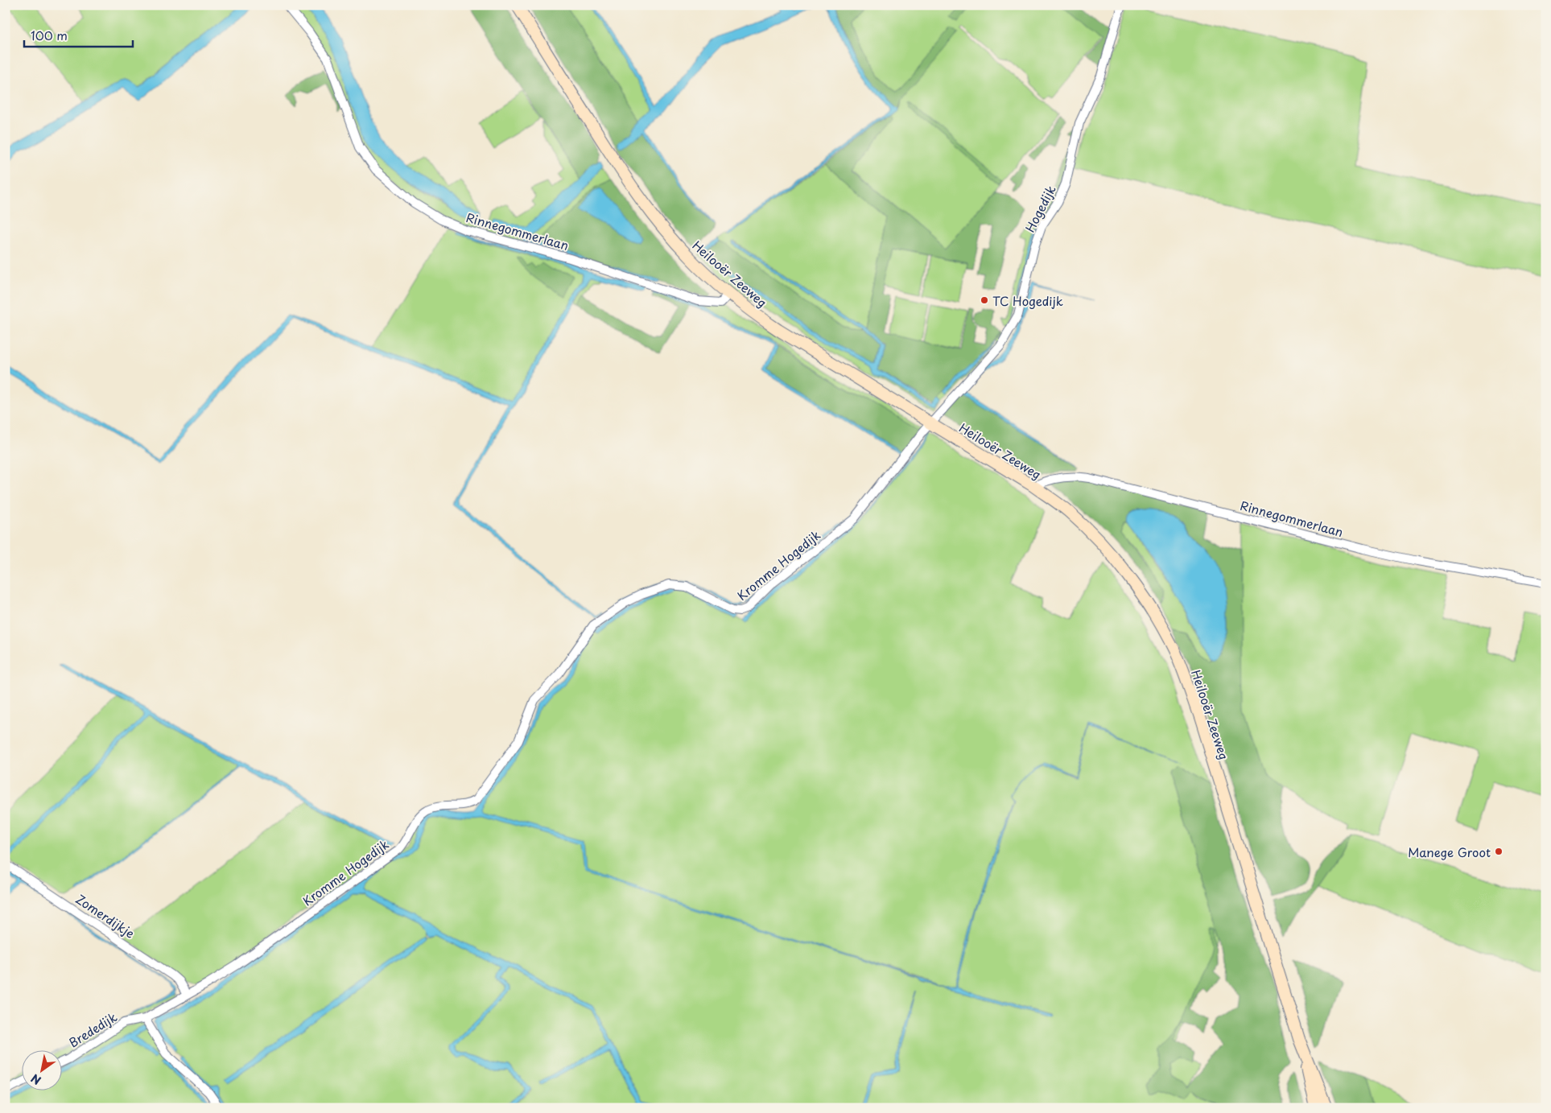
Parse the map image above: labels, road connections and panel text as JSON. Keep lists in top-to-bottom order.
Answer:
{
  "streets": {
    "street": [
      "Hogedijk",
      "Rinnegommerlaan",
      "Heilooër Zeeweg",
      "Kromme Hogedijk",
      "Zomerdijkje",
      "Brededijk"
    ]
  },
  "crossings": [
    ["Hogedijk", "Heilooër Zeeweg"],
    ["Hogedijk", "Kromme Hogedijk"],
    ["Rinnegommerlaan", "Heilooër Zeeweg"],
    ["Heilooër Zeeweg", "Kromme Hogedijk"],
    ["Kromme Hogedijk", "Zomerdijkje"],
    ["Kromme Hogedijk", "Brededijk"],
    ["Zomerdijkje", "Brededijk"]
  ],
  "places": ["TC Hogedijk", "Manege Groot"],
  "scale_bar": "100 m",
  "north": "bottom left"
}
